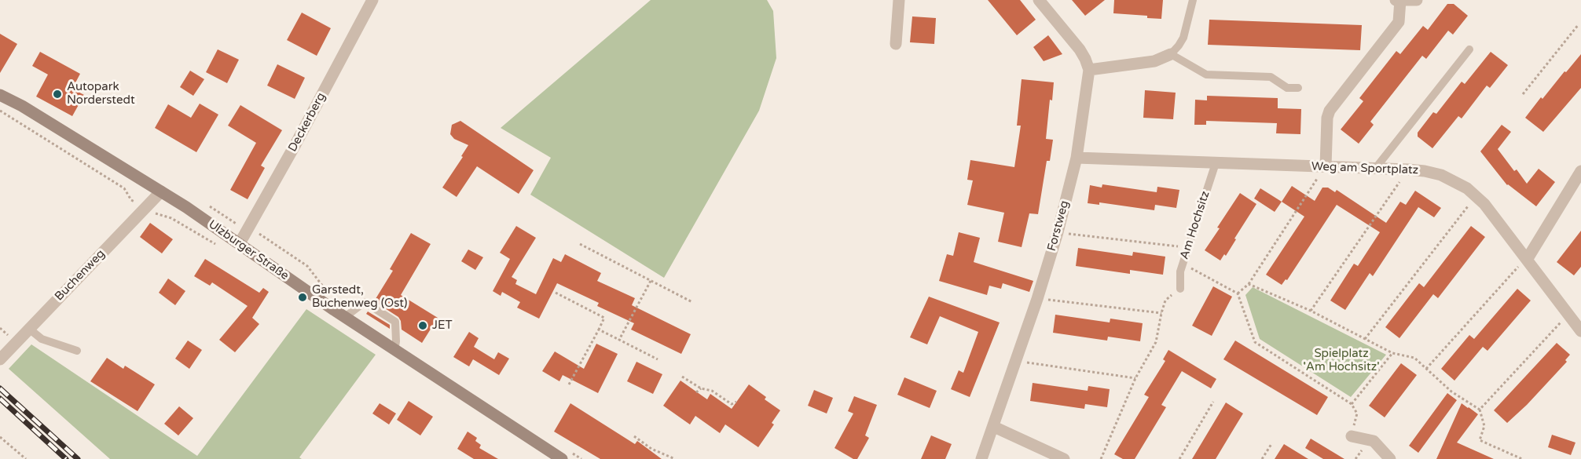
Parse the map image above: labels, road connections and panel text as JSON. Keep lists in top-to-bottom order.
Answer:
{
  "streets": {
    "main road": ["Ulzburger Straße"],
    "street": [
      "Deckerberg",
      "Weg am Sportplatz",
      "Forstweg",
      "Buchenweg"
    ],
    "lane": ["Am Hochsitz"]
  },
  "crossings": [
    ["Deckerberg", "Ulzburger Straße"],
    ["Weg am Sportplatz", "Am Hochsitz"],
    ["Weg am Sportplatz", "Forstweg"],
    ["Ulzburger Straße", "Buchenweg"]
  ],
  "parks": ["Spielplatz 'Am Hochsitz'"],
  "places": ["Autopark Norderstedt", "Garstedt, Buchenweg (Ost)", "JET"]
}
